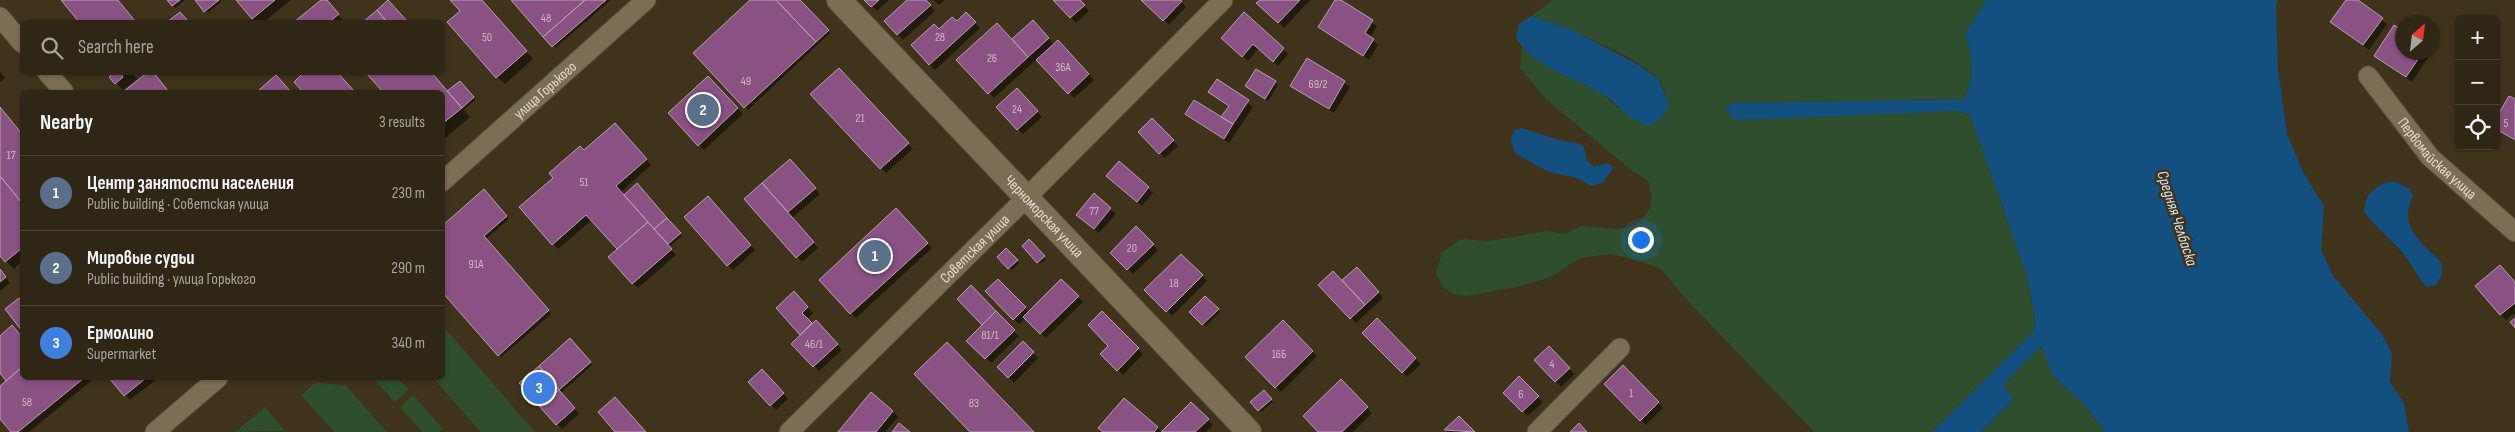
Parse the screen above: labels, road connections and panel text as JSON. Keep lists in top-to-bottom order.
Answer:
{
  "streets": {
    "street": [
      "улица Горького",
      "Первомайская улица",
      "Черноморская улица",
      "Советская улица"
    ]
  },
  "crossings": [
    ["Черноморская улица", "Советская улица"]
  ],
  "water": ["Средняя Челбаска"],
  "house_numbers": [
    "48",
    "50",
    "28",
    "26",
    "36А",
    "49",
    "69/2",
    "24",
    "21",
    "5",
    "17",
    "51",
    "77",
    "20",
    "91А",
    "18",
    "81/1",
    "46/1",
    "16Б",
    "4",
    "1",
    "6",
    "58",
    "83"
  ],
  "north": "top right",
  "page": {
    "map_buttons": ["+", "−"],
    "search": "Search here",
    "heading": ["Nearby", "3 results"],
    "pins": ["2", "1", "3"],
    "list": [
      {
        "mark": "1",
        "name": "Центр занятости населения",
        "note": "Public building · Советская улица",
        "value": "230 m"
      },
      {
        "mark": "2",
        "name": "Мировые судьи",
        "note": "Public building · улица Горького",
        "value": "290 m"
      },
      {
        "mark": "3",
        "name": "Ермолино",
        "note": "Supermarket",
        "value": "340 m"
      }
    ]
  }
}
